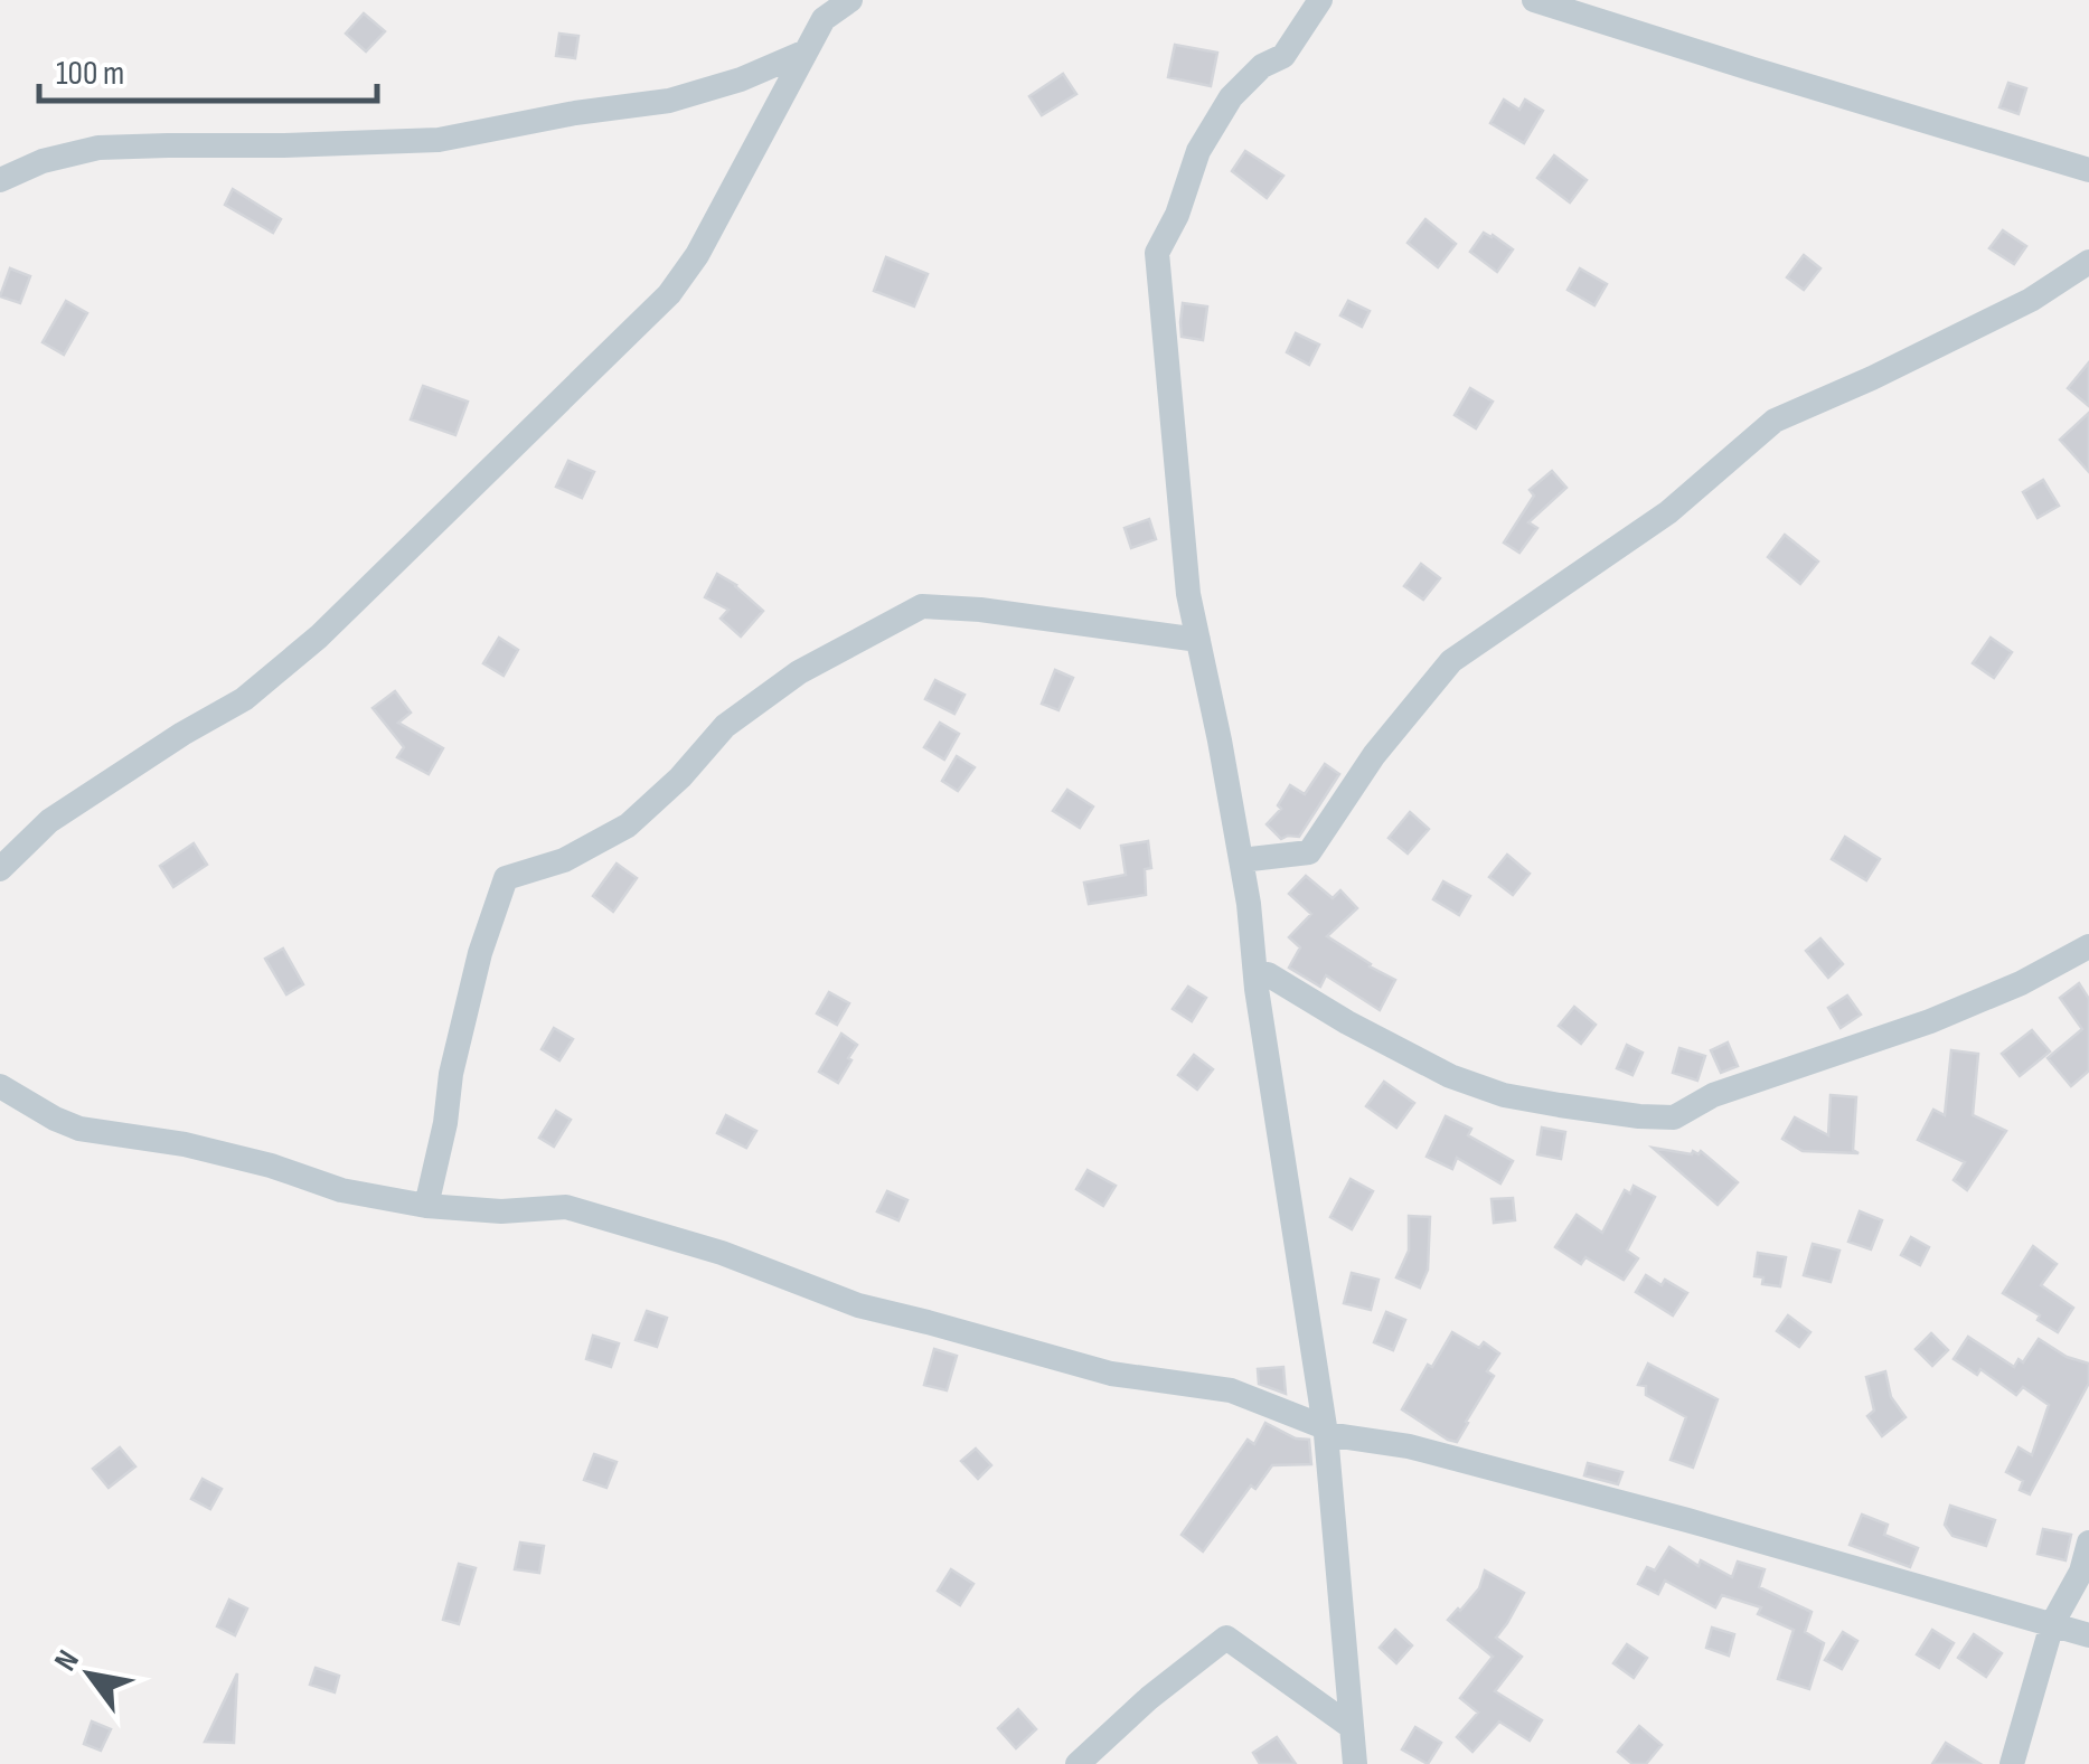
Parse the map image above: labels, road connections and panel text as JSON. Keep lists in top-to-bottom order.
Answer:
{
  "scale_bar": "100 m",
  "north": "top left"
}
